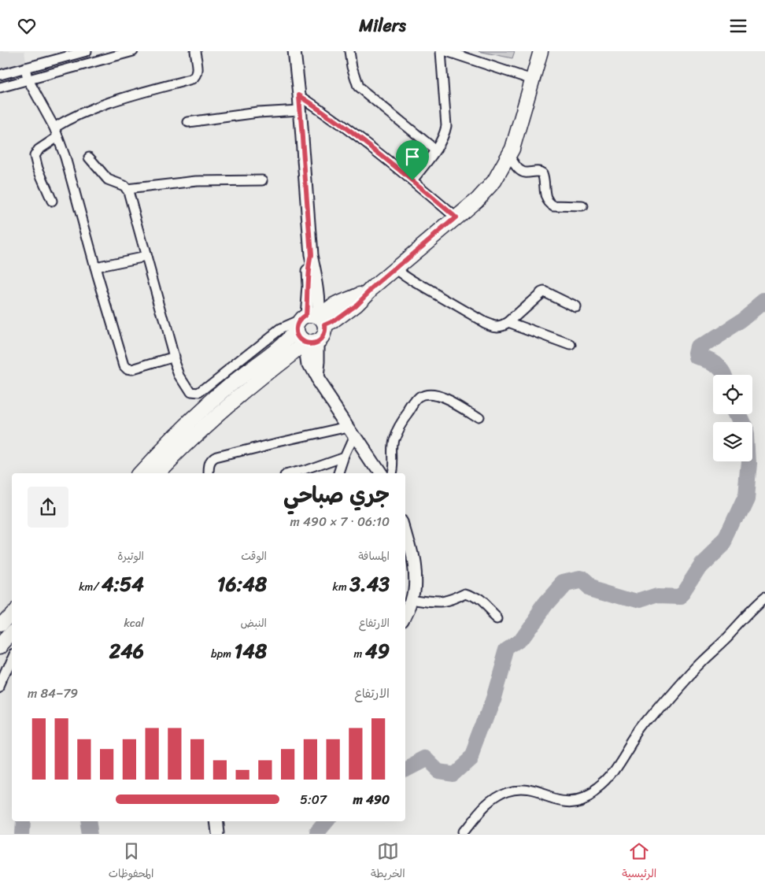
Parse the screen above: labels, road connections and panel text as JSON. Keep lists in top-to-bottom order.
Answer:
{
  "page": {
    "header": "Milers",
    "heading": ["جري صباحي", "06:10 · 7 × 490 m"],
    "stats": [
      ["المسافة", "3.43 km"],
      ["الوقت", "16:48"],
      ["الوتيرة", "4:54 /km"],
      ["الارتفاع", "49 m"],
      ["النبض", "148 bpm"],
      ["kcal", "246"]
    ],
    "chart": ["الارتفاع", "79–84 m"],
    "list": [
      {
        "name": "490 m",
        "note": "5:07"
      }
    ],
    "tabs": ["الرئيسية", "الخريطة", "المحفوظات"]
  }
}
